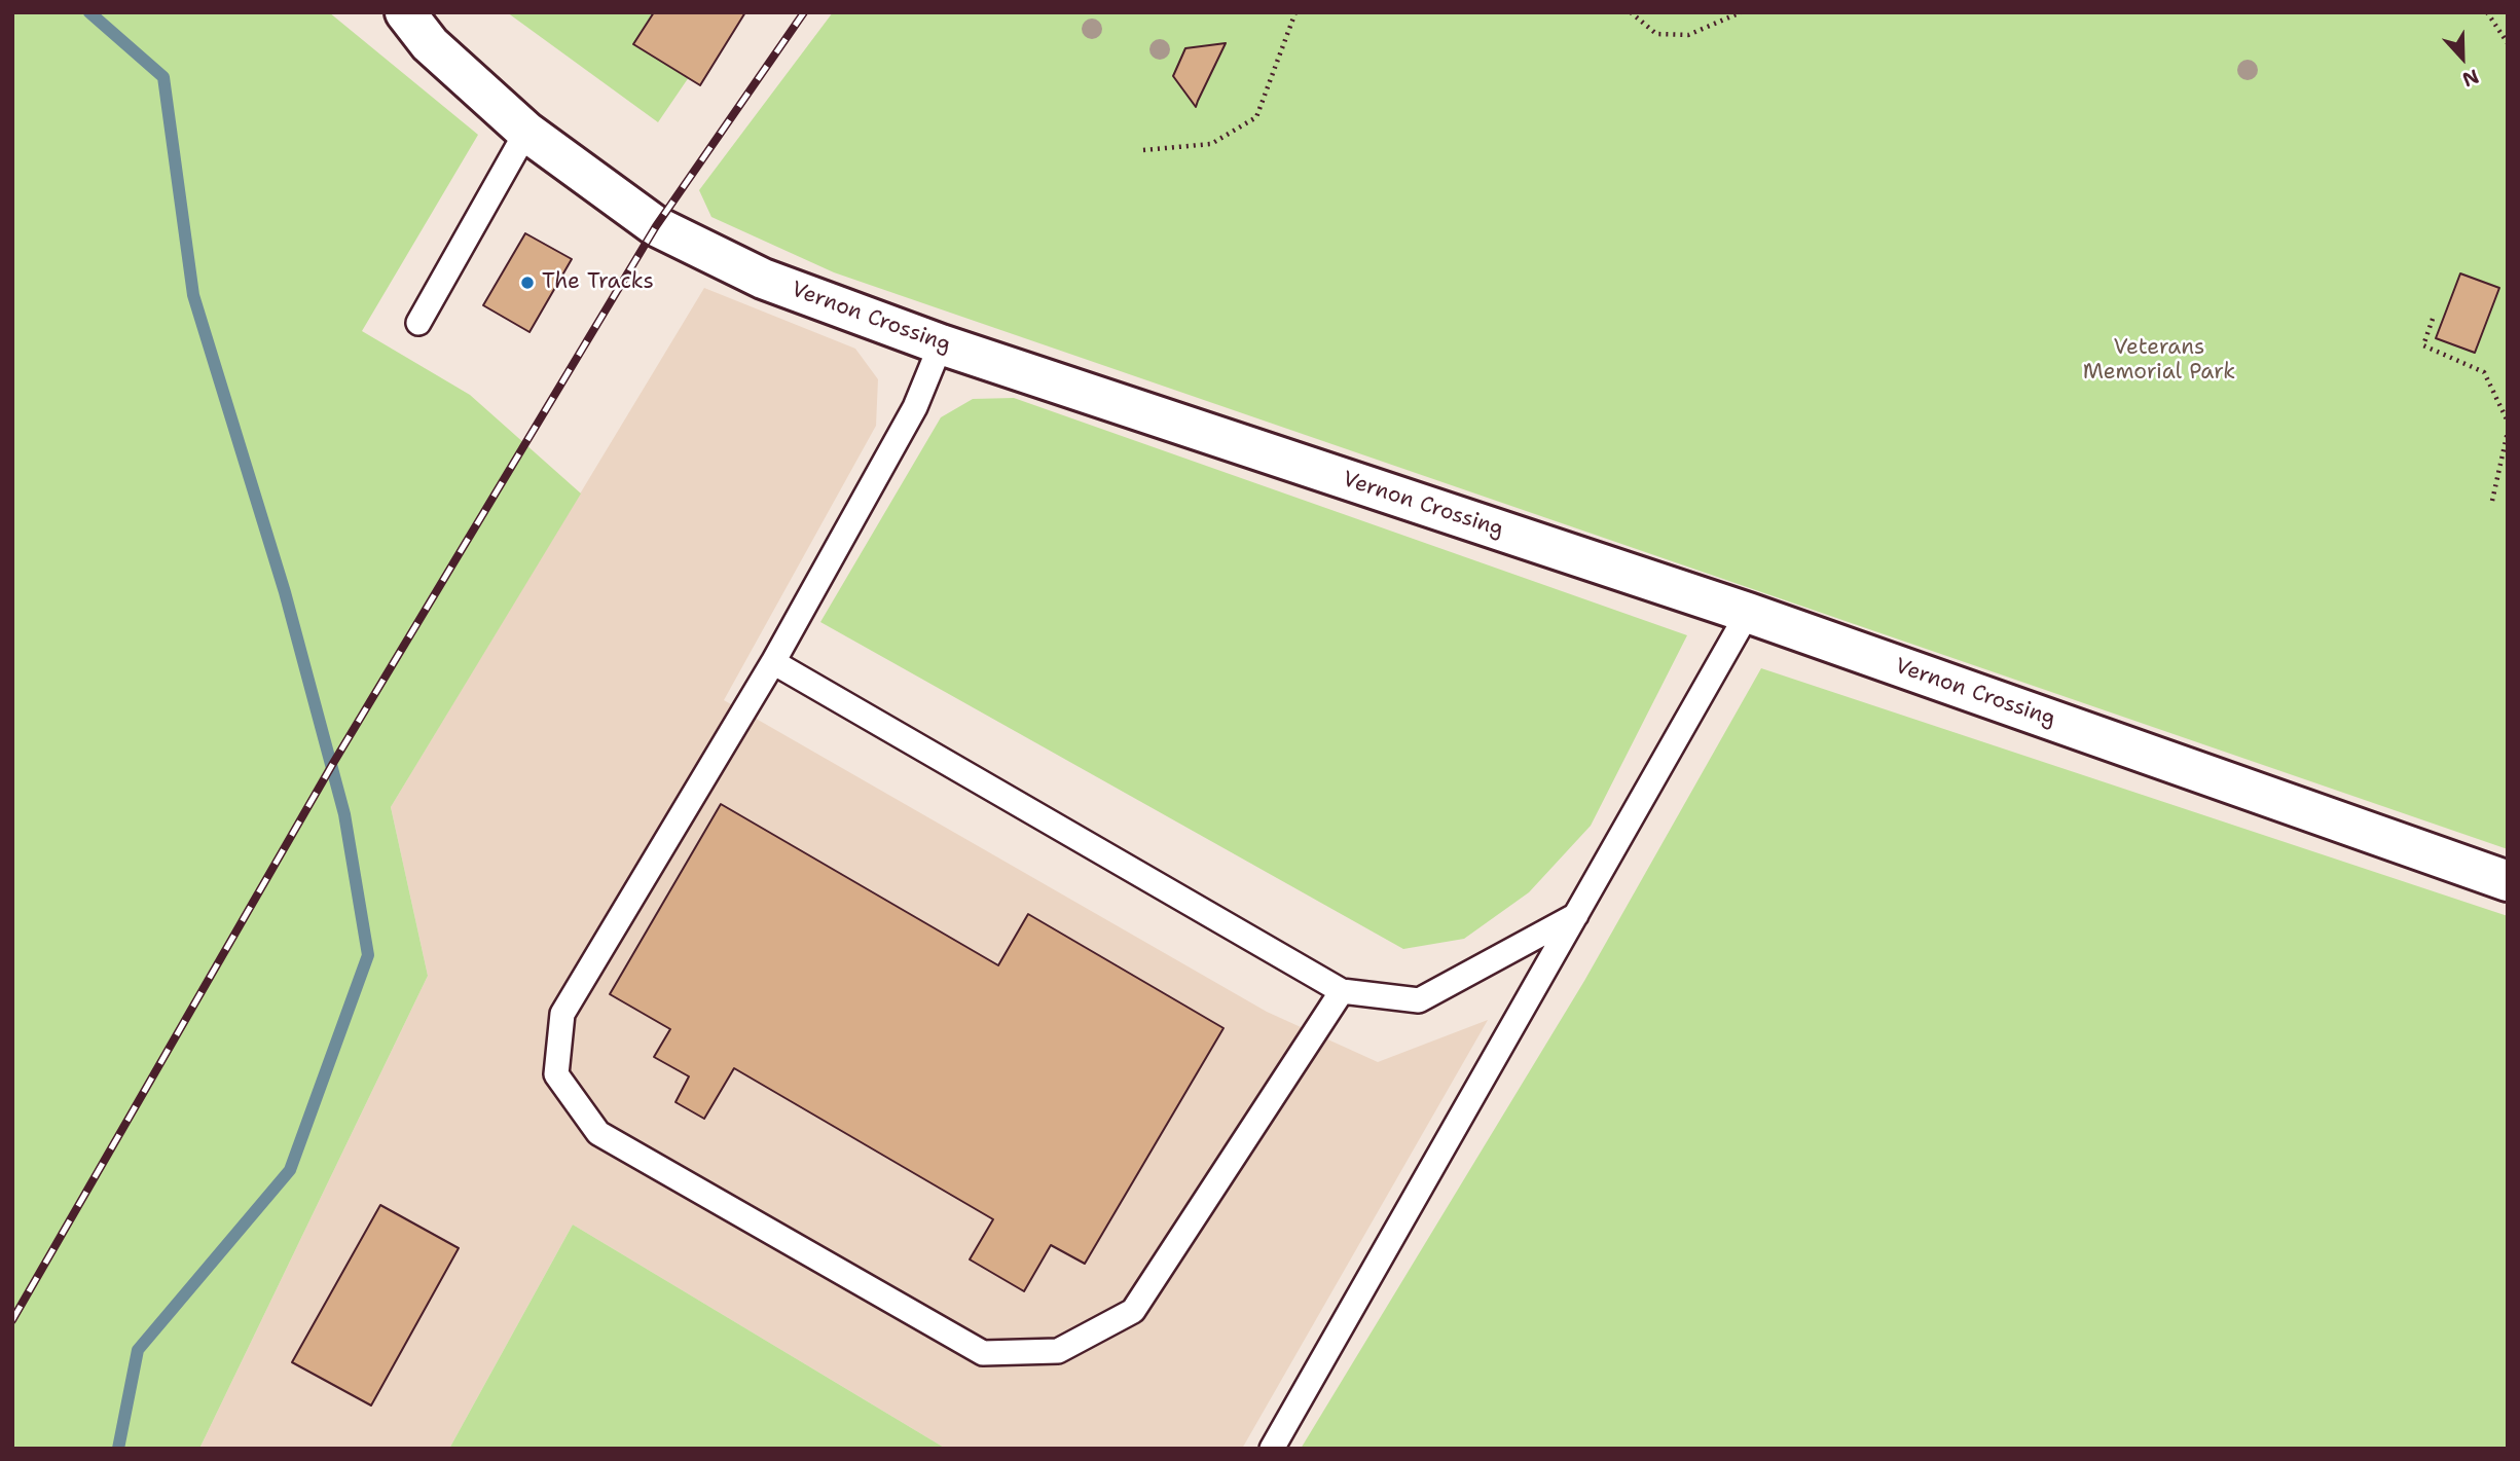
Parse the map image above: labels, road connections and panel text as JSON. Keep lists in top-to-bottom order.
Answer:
{
  "streets": {
    "street": ["Vernon Crossing"]
  },
  "parks": ["Veterans Memorial Park"],
  "places": ["The Tracks"],
  "north": "bottom"
}
